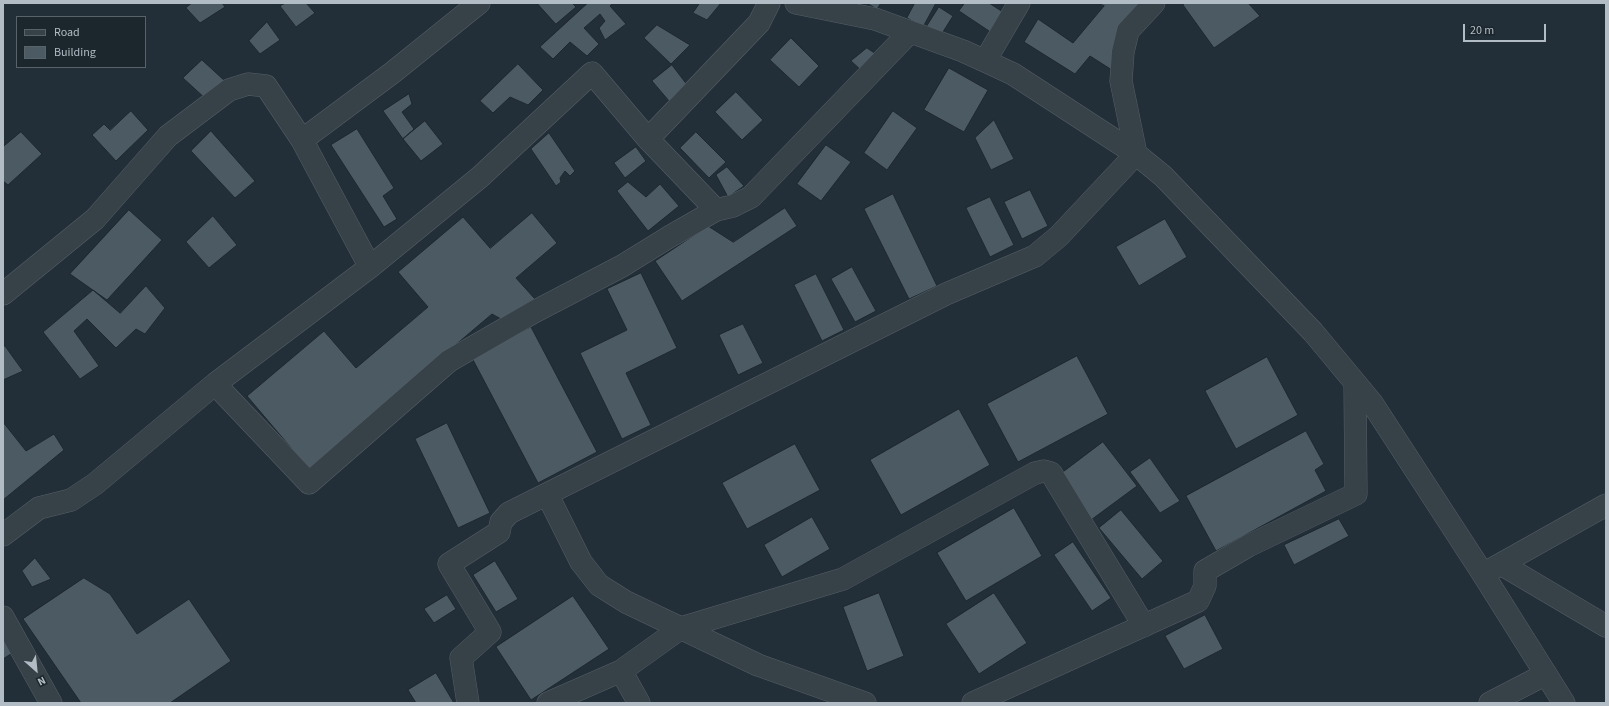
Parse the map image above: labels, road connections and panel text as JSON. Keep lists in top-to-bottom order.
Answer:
{
  "legend": ["Road", "Building"],
  "scale_bar": "20 m",
  "north": "bottom right"
}
